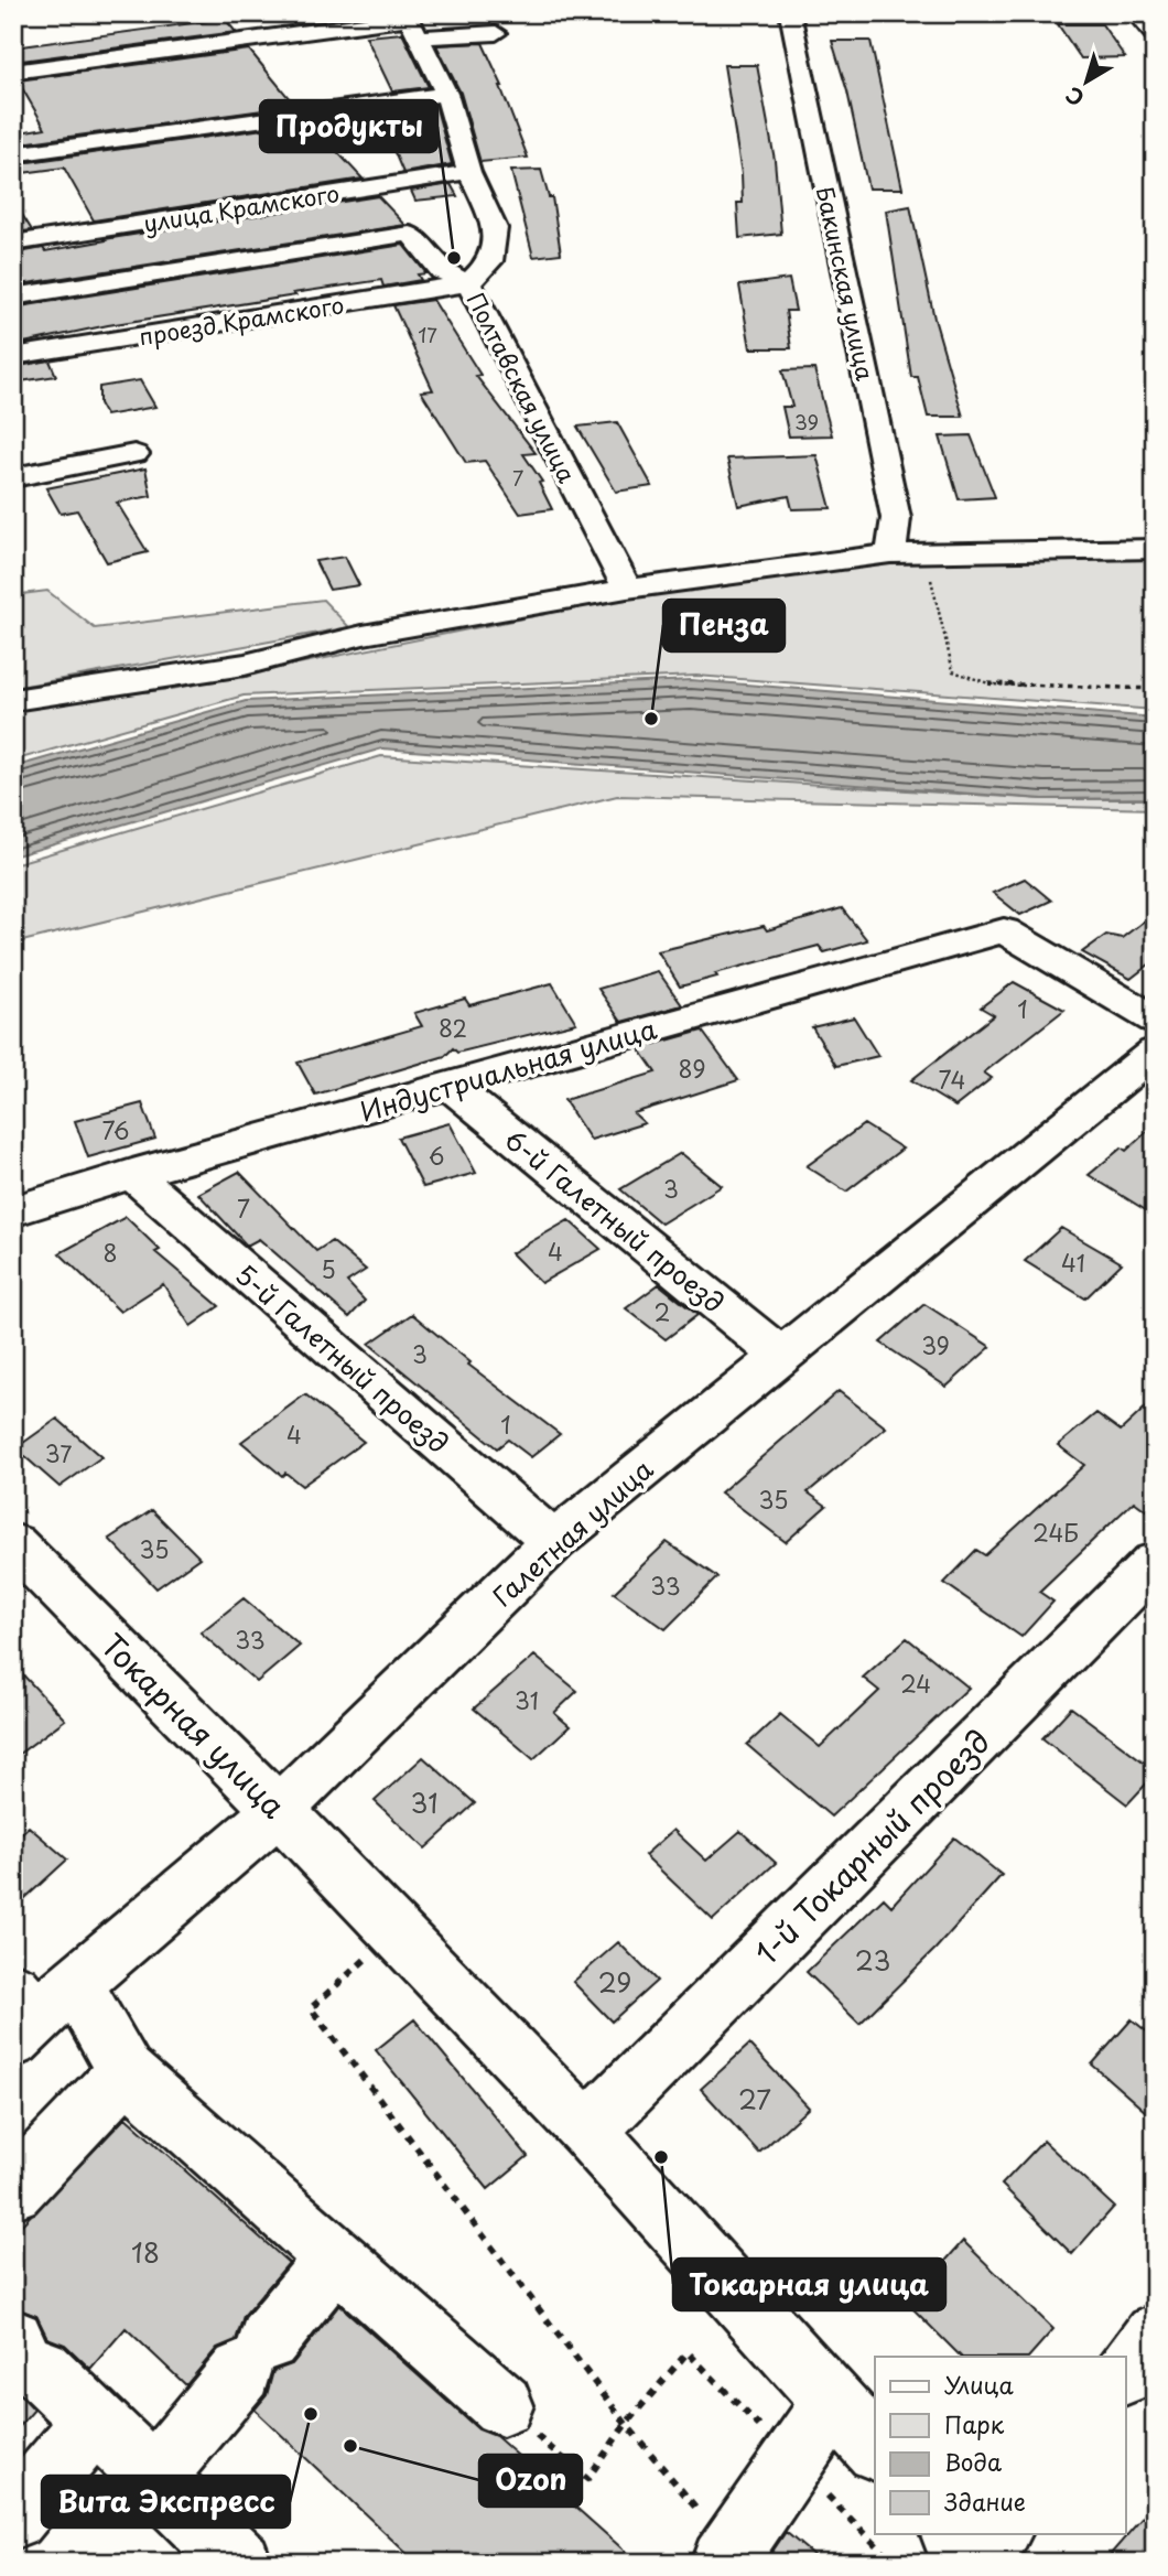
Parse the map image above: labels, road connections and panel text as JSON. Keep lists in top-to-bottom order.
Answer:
{
  "streets": {
    "street": [
      "улица Крамского",
      "Бакинская улица",
      "проезд Крамского",
      "Полтавская улица",
      "Индустриальная улица",
      "6-й Галетный проезд",
      "5-й Галетный проезд",
      "Галетная улица",
      "Токарная улица",
      "1-й Токарный проезд"
    ]
  },
  "crossings": [
    ["улица Крамского", "Полтавская улица"],
    ["проезд Крамского", "Полтавская улица"],
    ["Индустриальная улица", "6-й Галетный проезд"],
    ["Индустриальная улица", "5-й Галетный проезд"],
    ["6-й Галетный проезд", "Галетная улица"],
    ["5-й Галетный проезд", "Галетная улица"],
    ["Галетная улица", "Токарная улица"],
    ["Токарная улица", "1-й Токарный проезд"]
  ],
  "places": [
    "Продукты",
    "Пенза",
    "Токарная улица",
    "Вита Экспресс",
    "Ozon"
  ],
  "house_numbers": [
    "17",
    "39",
    "7",
    "1",
    "82",
    "89",
    "74",
    "76",
    "6",
    "3",
    "7",
    "4",
    "8",
    "41",
    "5",
    "2",
    "39",
    "3",
    "1",
    "4",
    "37",
    "35",
    "24Б",
    "35",
    "33",
    "33",
    "24",
    "31",
    "31",
    "23",
    "29",
    "27",
    "18"
  ],
  "legend": [
    "Улица",
    "Парк",
    "Вода",
    "Здание"
  ],
  "north": "bottom left"
}
